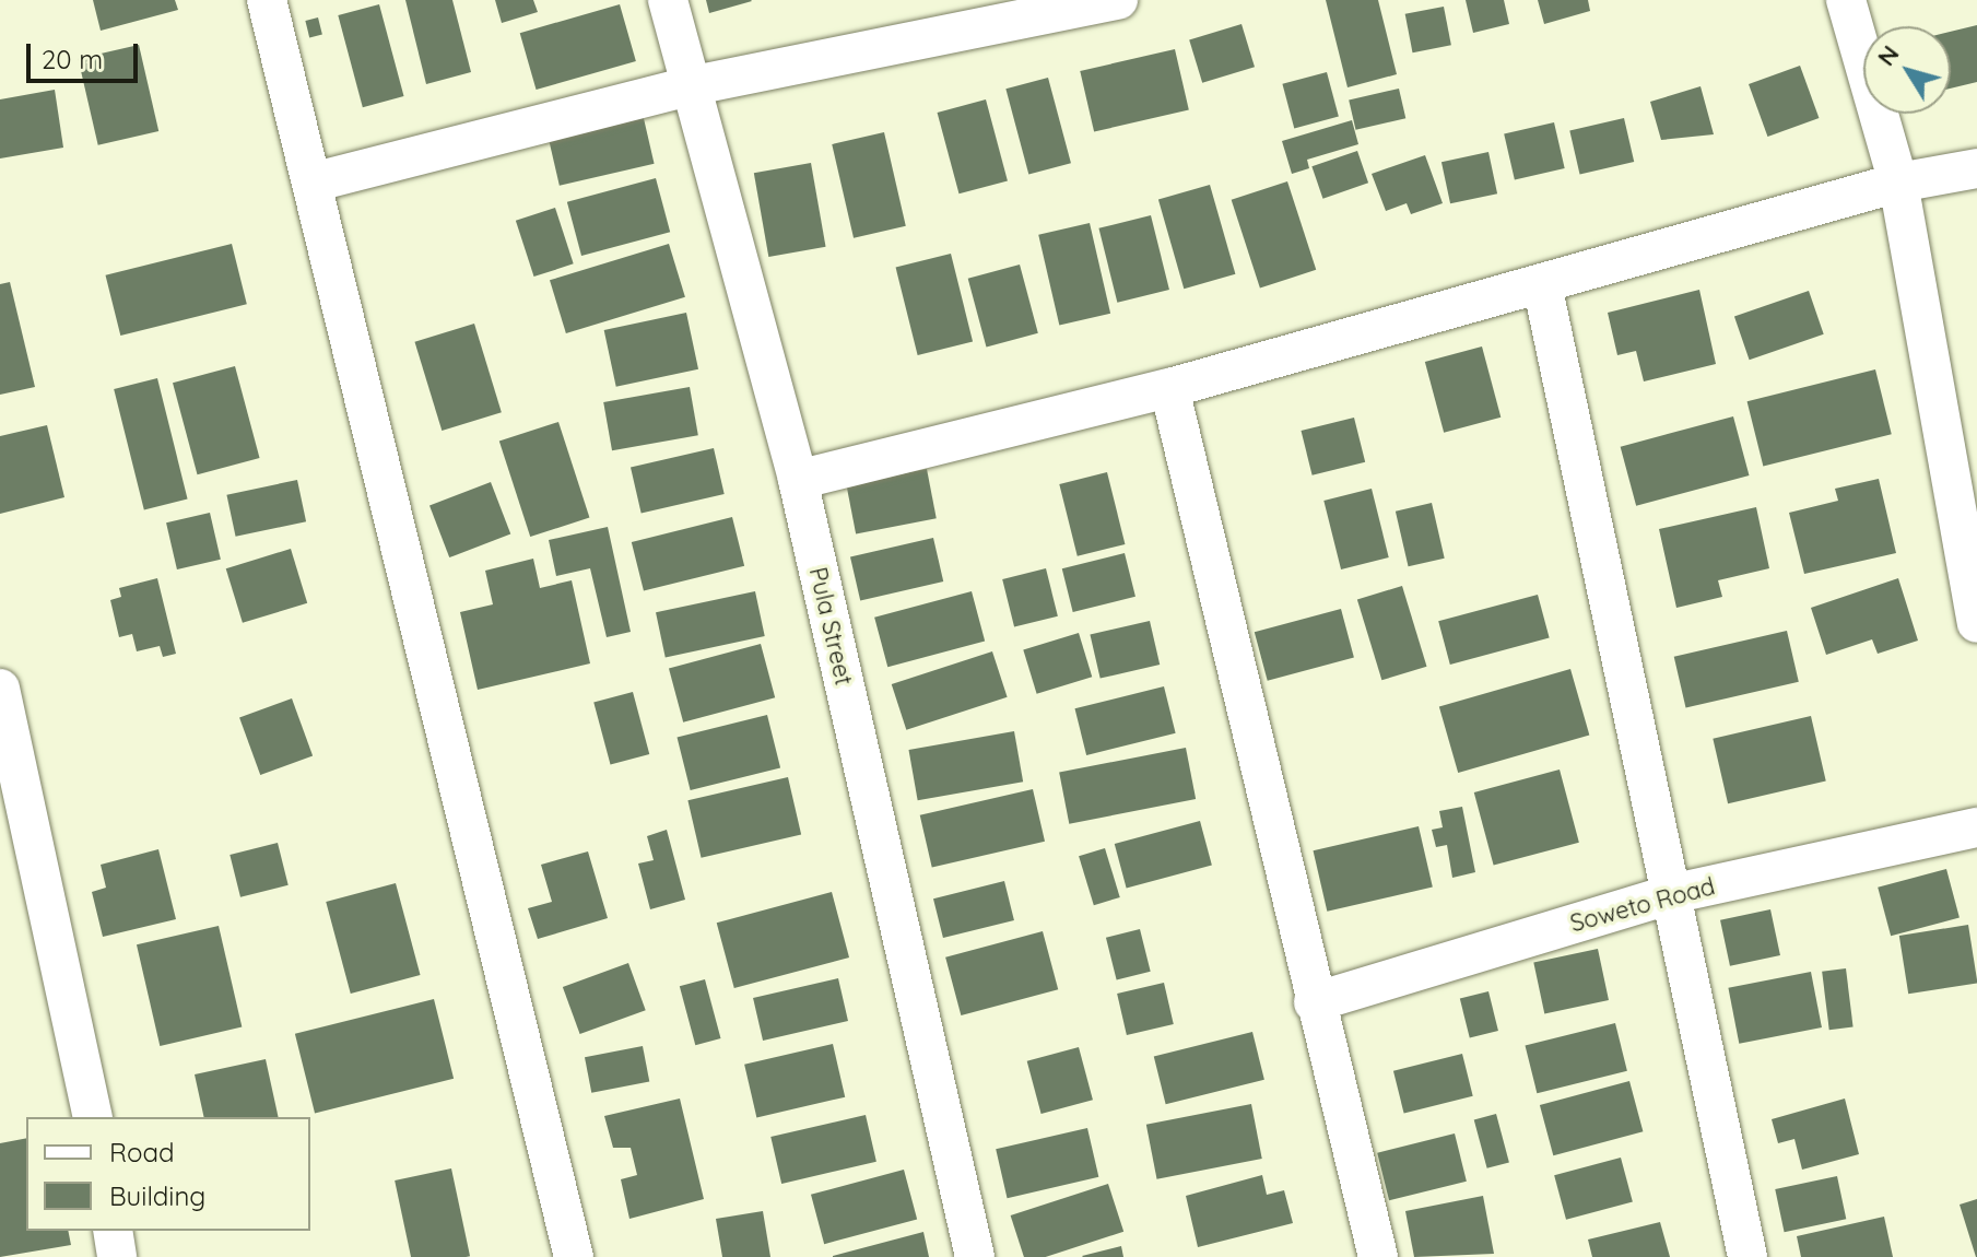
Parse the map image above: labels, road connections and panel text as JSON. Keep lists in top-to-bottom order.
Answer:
{
  "streets": {
    "street": ["Pula Street", "Soweto Road"]
  },
  "legend": ["Road", "Building"],
  "scale_bar": "20 m",
  "north": "top left"
}
